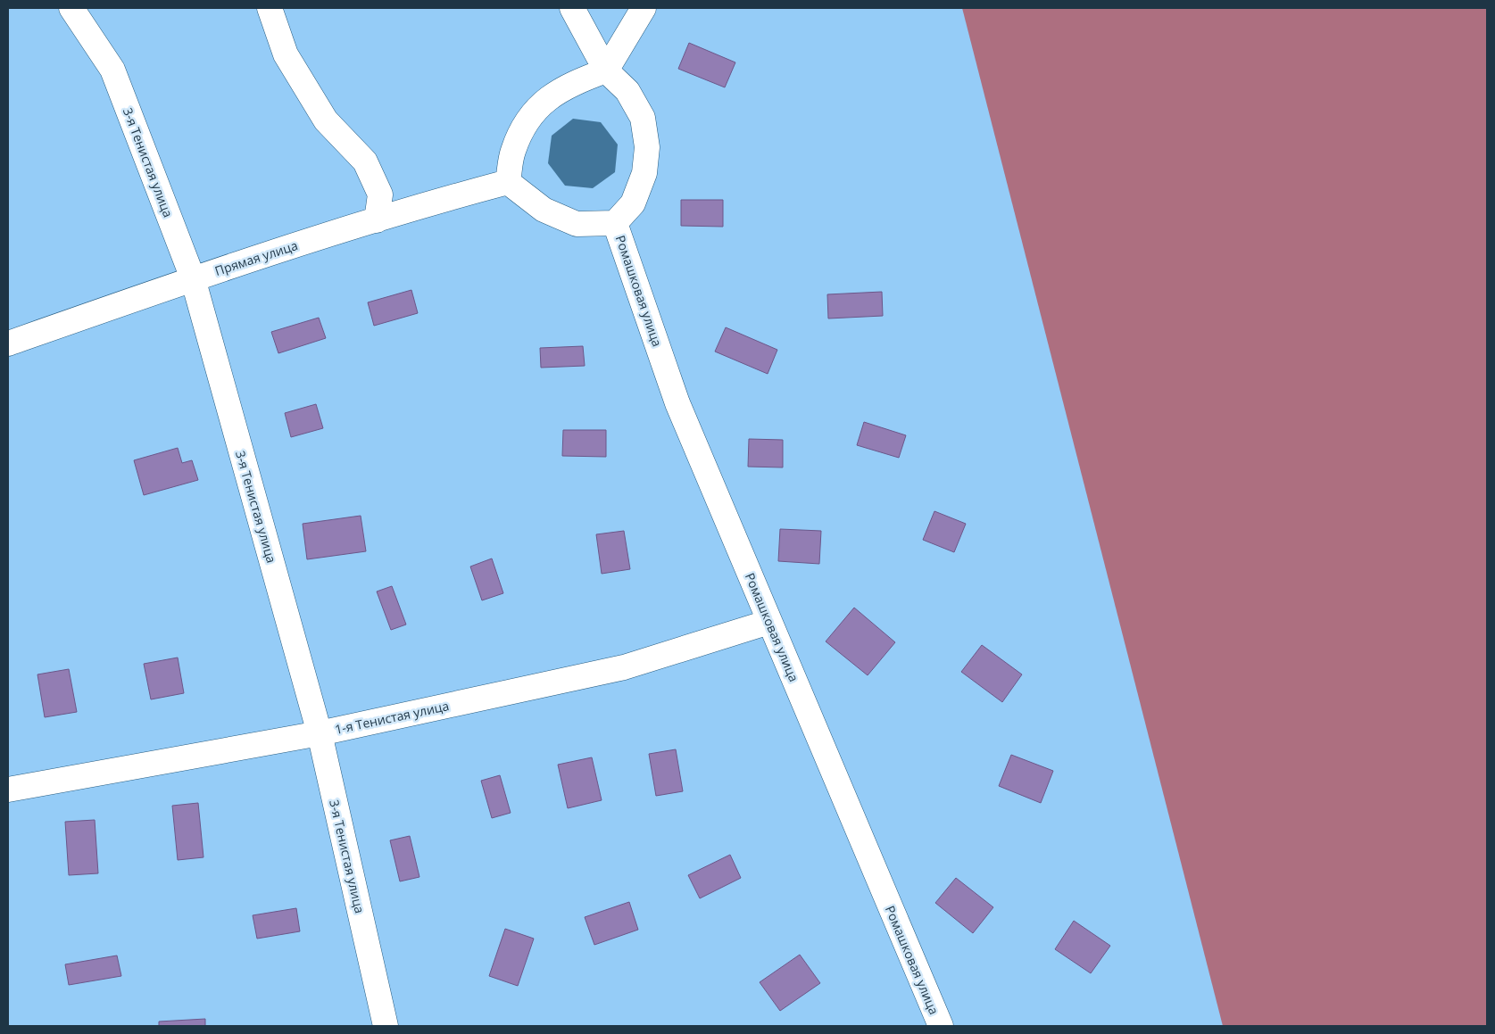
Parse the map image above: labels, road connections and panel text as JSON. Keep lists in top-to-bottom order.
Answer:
{
  "streets": {
    "street": [
      "3-я Тенистая улица",
      "Прямая улица",
      "Ромашковая улица",
      "1-я Тенистая улица"
    ]
  },
  "crossings": [
    ["3-я Тенистая улица", "Прямая улица"],
    ["3-я Тенистая улица", "1-я Тенистая улица"],
    ["Прямая улица", "Ромашковая улица"],
    ["Ромашковая улица", "1-я Тенистая улица"]
  ]
}
